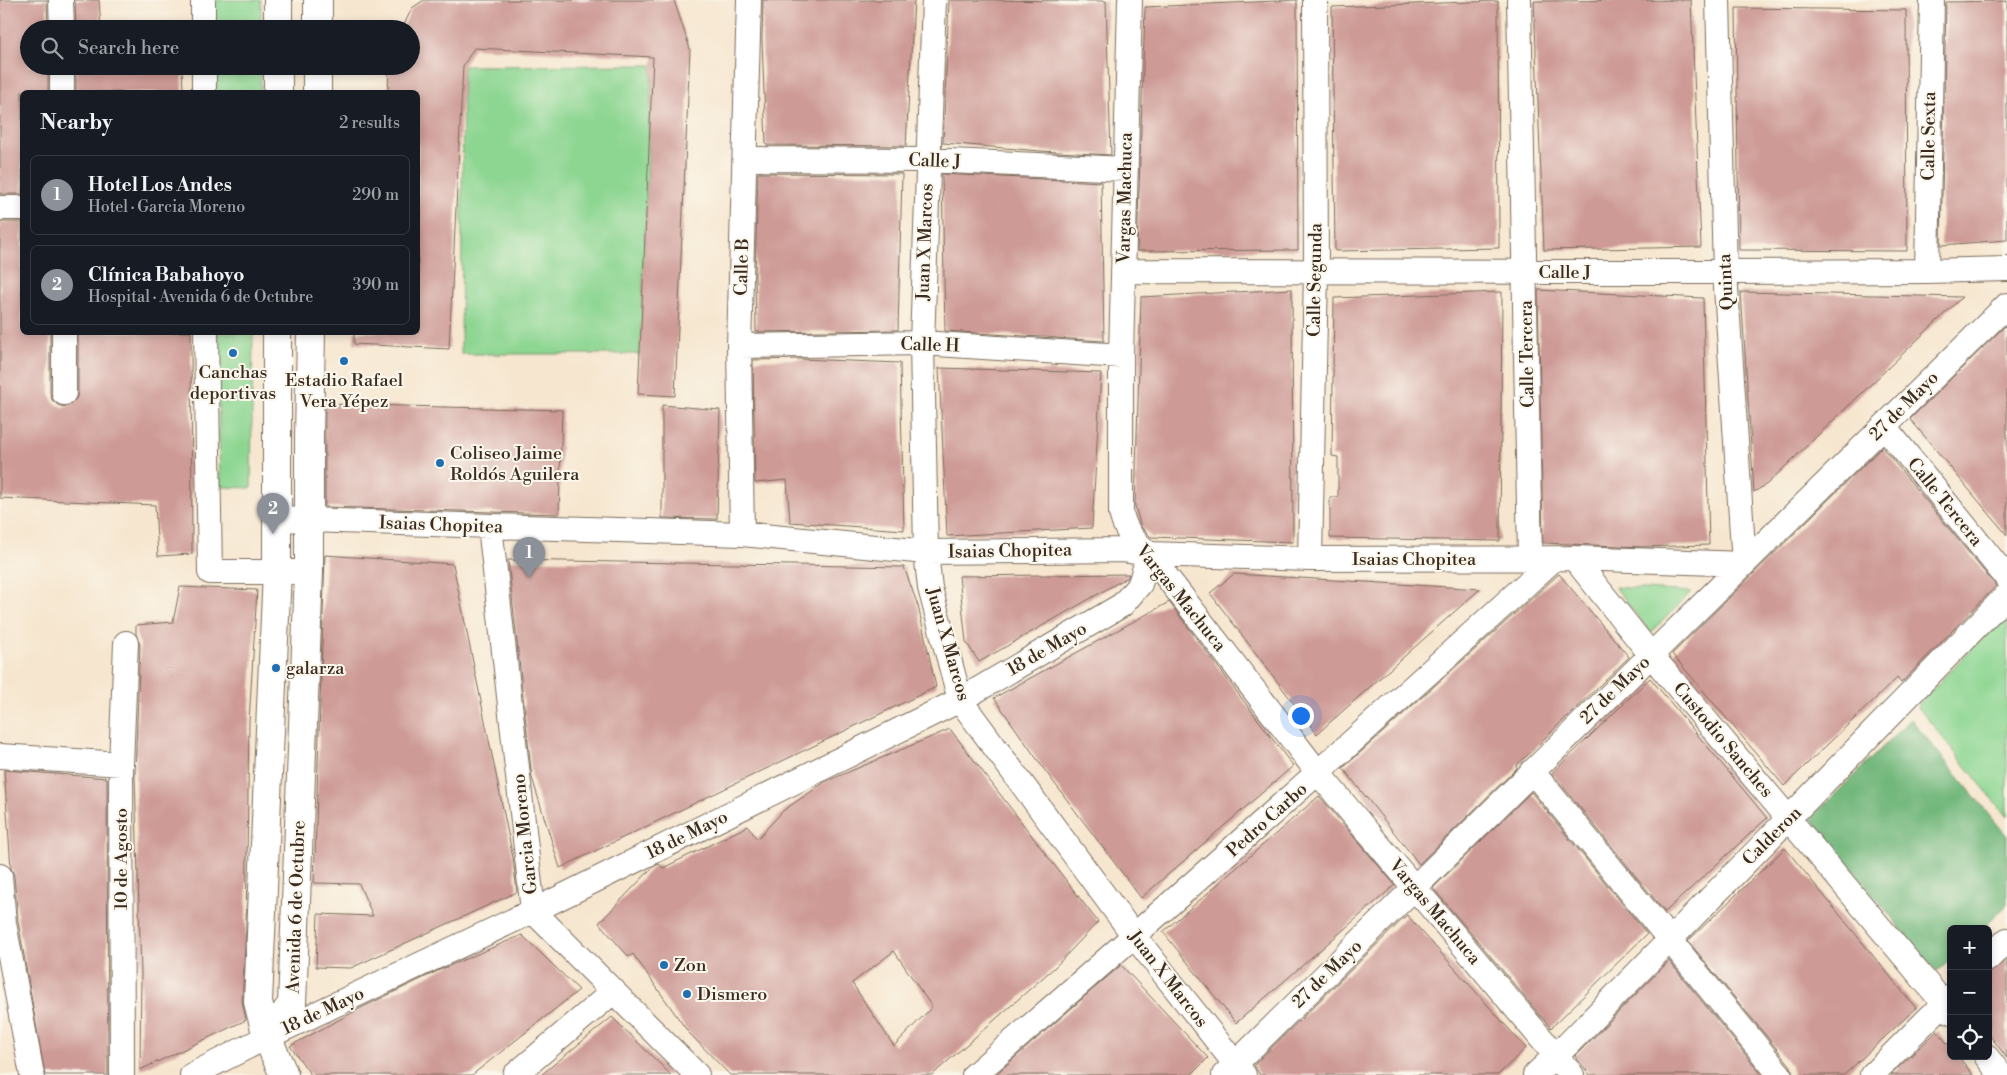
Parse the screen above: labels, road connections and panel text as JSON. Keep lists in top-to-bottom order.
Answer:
{
  "streets": {
    "main road": ["Avenida 6 de Octubre"],
    "street": [
      "Calle Sexta",
      "Calle J",
      "Vargas Machuca",
      "Juan X Marcos",
      "Calle B",
      "Calle Segunda",
      "Quinta",
      "Calle H",
      "Calle Tercera",
      "27 de Mayo",
      "Isaias Chopitea",
      "18 de Mayo",
      "Custodio Sanches",
      "Pedro Carbo",
      "Garcia Moreno",
      "Calderon",
      "10 de Agosto"
    ]
  },
  "crossings": [
    ["Calle Sexta", "Calle J"],
    ["Calle J", "Vargas Machuca"],
    ["Calle J", "Juan X Marcos"],
    ["Calle J", "Calle B"],
    ["Calle J", "Calle Segunda"],
    ["Calle J", "Quinta"],
    ["Calle J", "Calle Tercera"],
    ["Vargas Machuca", "Calle H"],
    ["Vargas Machuca", "27 de Mayo"],
    ["Vargas Machuca", "Isaias Chopitea"],
    ["Vargas Machuca", "18 de Mayo"],
    ["Vargas Machuca", "Pedro Carbo"],
    ["Vargas Machuca", "Calderon"],
    ["Juan X Marcos", "Calle H"],
    ["Juan X Marcos", "27 de Mayo"],
    ["Juan X Marcos", "Isaias Chopitea"],
    ["Juan X Marcos", "18 de Mayo"],
    ["Juan X Marcos", "Pedro Carbo"],
    ["Calle B", "Calle H"],
    ["Calle B", "Isaias Chopitea"],
    ["Calle Segunda", "Isaias Chopitea"],
    ["Quinta", "27 de Mayo"],
    ["Quinta", "Isaias Chopitea"],
    ["Calle Tercera", "27 de Mayo"],
    ["Calle Tercera", "Isaias Chopitea"],
    ["27 de Mayo", "Isaias Chopitea"],
    ["27 de Mayo", "Custodio Sanches"],
    ["Isaias Chopitea", "18 de Mayo"],
    ["Isaias Chopitea", "Custodio Sanches"],
    ["Isaias Chopitea", "Pedro Carbo"],
    ["Isaias Chopitea", "Garcia Moreno"],
    ["Isaias Chopitea", "Avenida 6 de Octubre"],
    ["18 de Mayo", "Garcia Moreno"],
    ["18 de Mayo", "Avenida 6 de Octubre"],
    ["Custodio Sanches", "Pedro Carbo"],
    ["Custodio Sanches", "Calderon"]
  ],
  "places": [
    "Canchas deportivas",
    "Estadio Rafael Vera Yépez",
    "Coliseo Jaime Roldós Aguilera",
    "galarza",
    "Zon",
    "Dismero"
  ],
  "page": {
    "search": "Search here",
    "heading": ["Nearby", "2 results"],
    "list": [
      {
        "mark": "1",
        "name": "Hotel Los Andes",
        "note": "Hotel · Garcia Moreno",
        "value": "290 m"
      },
      {
        "mark": "2",
        "name": "Clínica Babahoyo",
        "note": "Hospital · Avenida 6 de Octubre",
        "value": "390 m"
      }
    ],
    "pins": ["2", "1"],
    "map_buttons": ["+", "−"]
  }
}
